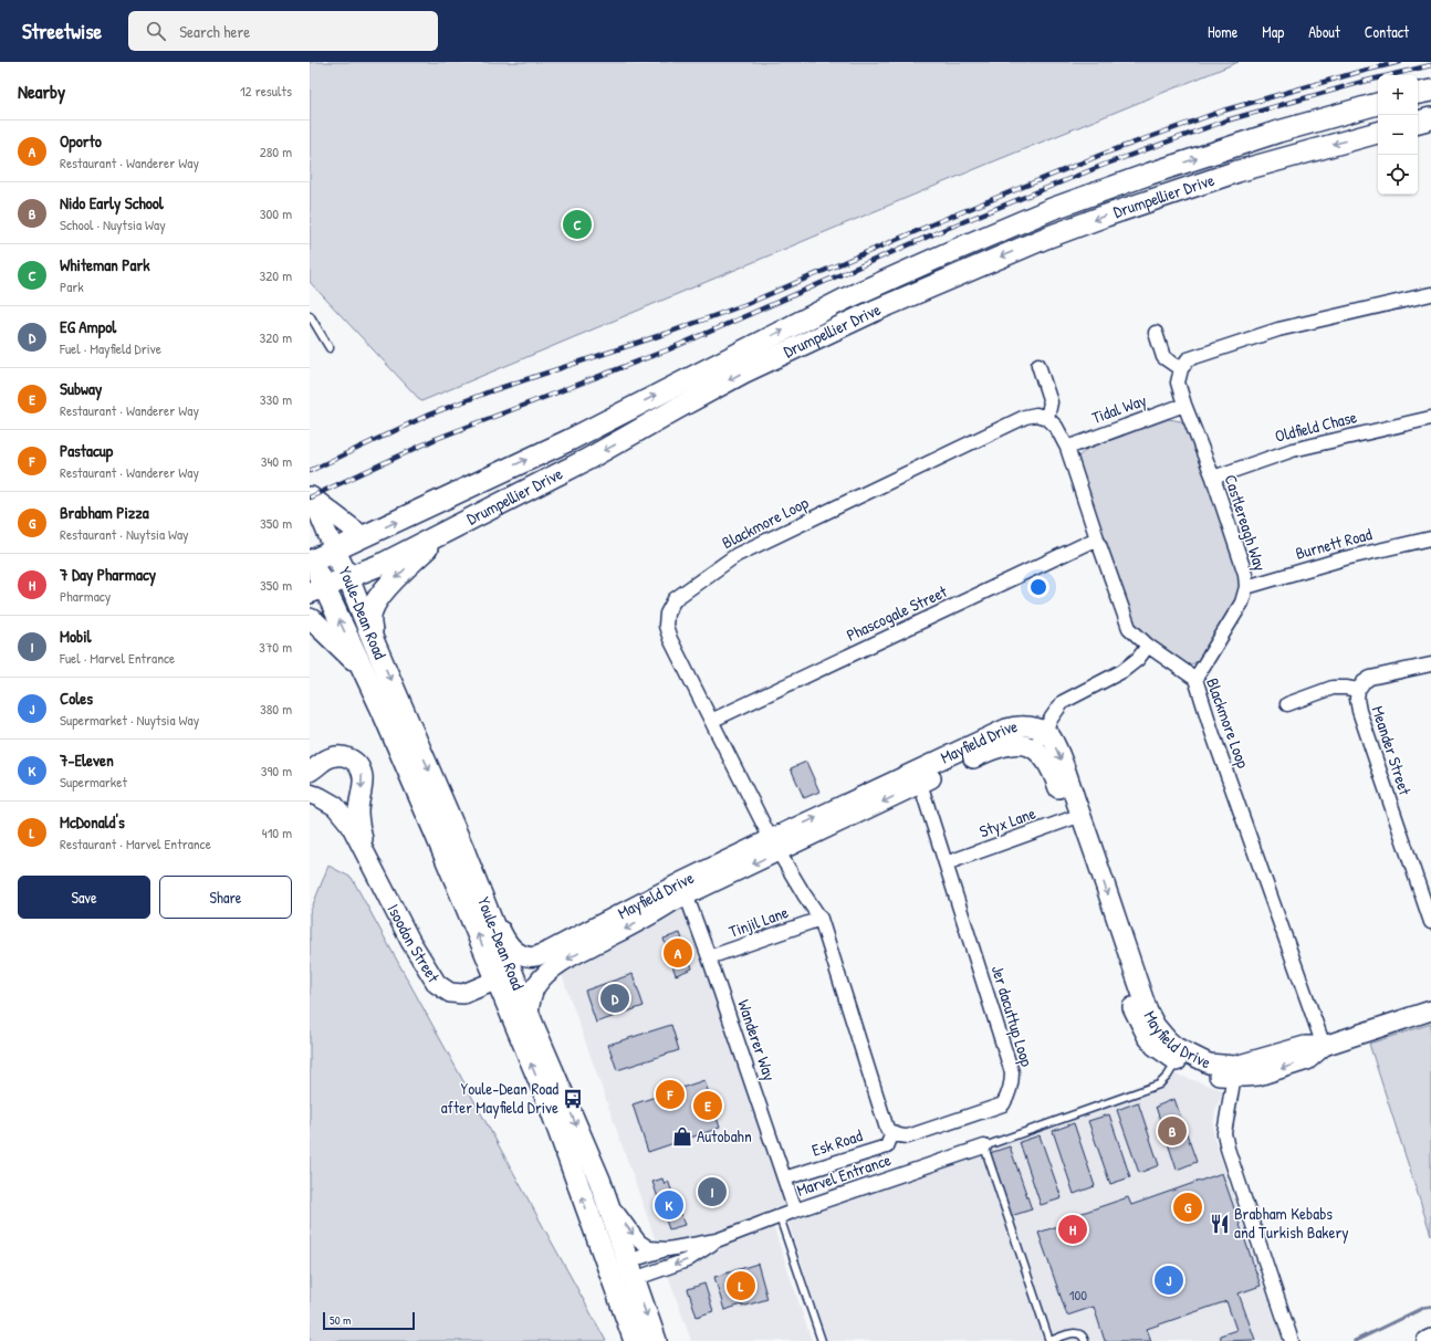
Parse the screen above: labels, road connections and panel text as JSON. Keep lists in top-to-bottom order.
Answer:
{
  "streets": {
    "main road": ["Drumpellier Drive", "Youle-Dean Road"],
    "street": [
      "Tidal Way",
      "Oldfield Chase",
      "Blackmore Loop",
      "Castlereagh Way",
      "Burnett Road",
      "Phascogale Street",
      "Mayfield Drive",
      "Meander Street",
      "Styx Lane",
      "Tinjil Lane",
      "Isoodon Street",
      "Jer dacuttup Loop",
      "Wanderer Way",
      "Esk Road",
      "Marvel Entrance"
    ]
  },
  "crossings": [
    ["Drumpellier Drive", "Youle-Dean Road"],
    ["Tidal Way", "Blackmore Loop"],
    ["Tidal Way", "Castlereagh Way"],
    ["Oldfield Chase", "Castlereagh Way"],
    ["Blackmore Loop", "Castlereagh Way"],
    ["Blackmore Loop", "Phascogale Street"],
    ["Blackmore Loop", "Mayfield Drive"],
    ["Castlereagh Way", "Burnett Road"],
    ["Youle-Dean Road", "Mayfield Drive"],
    ["Youle-Dean Road", "Isoodon Street"],
    ["Youle-Dean Road", "Marvel Entrance"],
    ["Mayfield Drive", "Styx Lane"],
    ["Mayfield Drive", "Jer dacuttup Loop"],
    ["Mayfield Drive", "Wanderer Way"],
    ["Styx Lane", "Jer dacuttup Loop"],
    ["Tinjil Lane", "Wanderer Way"],
    ["Jer dacuttup Loop", "Esk Road"],
    ["Wanderer Way", "Esk Road"],
    ["Wanderer Way", "Marvel Entrance"]
  ],
  "places": {
    "bus stop": ["Youle-Dean Road after Mayfield Drive"],
    "shop": ["Autobahn"],
    "restaurant": ["Brabham Kebabs and Turkish Bakery"]
  },
  "house_numbers": ["100"],
  "scale_bar": "50 m",
  "page": {
    "header": "Streetwise",
    "search": "Search here",
    "nav": [
      "Home",
      "Map",
      "About",
      "Contact"
    ],
    "heading": ["Nearby", "12 results"],
    "map_buttons": ["+", "−"],
    "list": [
      {
        "mark": "A",
        "name": "Oporto",
        "note": "Restaurant · Wanderer Way",
        "value": "280 m"
      },
      {
        "mark": "B",
        "name": "Nido Early School",
        "note": "School · Nuytsia Way",
        "value": "300 m"
      },
      {
        "mark": "C",
        "name": "Whiteman Park",
        "note": "Park",
        "value": "320 m"
      },
      {
        "mark": "D",
        "name": "EG Ampol",
        "note": "Fuel · Mayfield Drive",
        "value": "320 m"
      },
      {
        "mark": "E",
        "name": "Subway",
        "note": "Restaurant · Wanderer Way",
        "value": "330 m"
      },
      {
        "mark": "F",
        "name": "Pastacup",
        "note": "Restaurant · Wanderer Way",
        "value": "340 m"
      },
      {
        "mark": "G",
        "name": "Brabham Pizza",
        "note": "Restaurant · Nuytsia Way",
        "value": "350 m"
      },
      {
        "mark": "H",
        "name": "7 Day Pharmacy",
        "note": "Pharmacy",
        "value": "350 m"
      },
      {
        "mark": "I",
        "name": "Mobil",
        "note": "Fuel · Marvel Entrance",
        "value": "370 m"
      },
      {
        "mark": "J",
        "name": "Coles",
        "note": "Supermarket · Nuytsia Way",
        "value": "380 m"
      },
      {
        "mark": "K",
        "name": "7-Eleven",
        "note": "Supermarket",
        "value": "390 m"
      },
      {
        "mark": "L",
        "name": "McDonald's",
        "note": "Restaurant · Marvel Entrance",
        "value": "410 m"
      }
    ],
    "pins": [
      "C",
      "A",
      "D",
      "F",
      "E",
      "B",
      "I",
      "K",
      "G",
      "H",
      "J",
      "L"
    ],
    "buttons": ["Save", "Share"],
    "scale": "50 m"
  }
}
